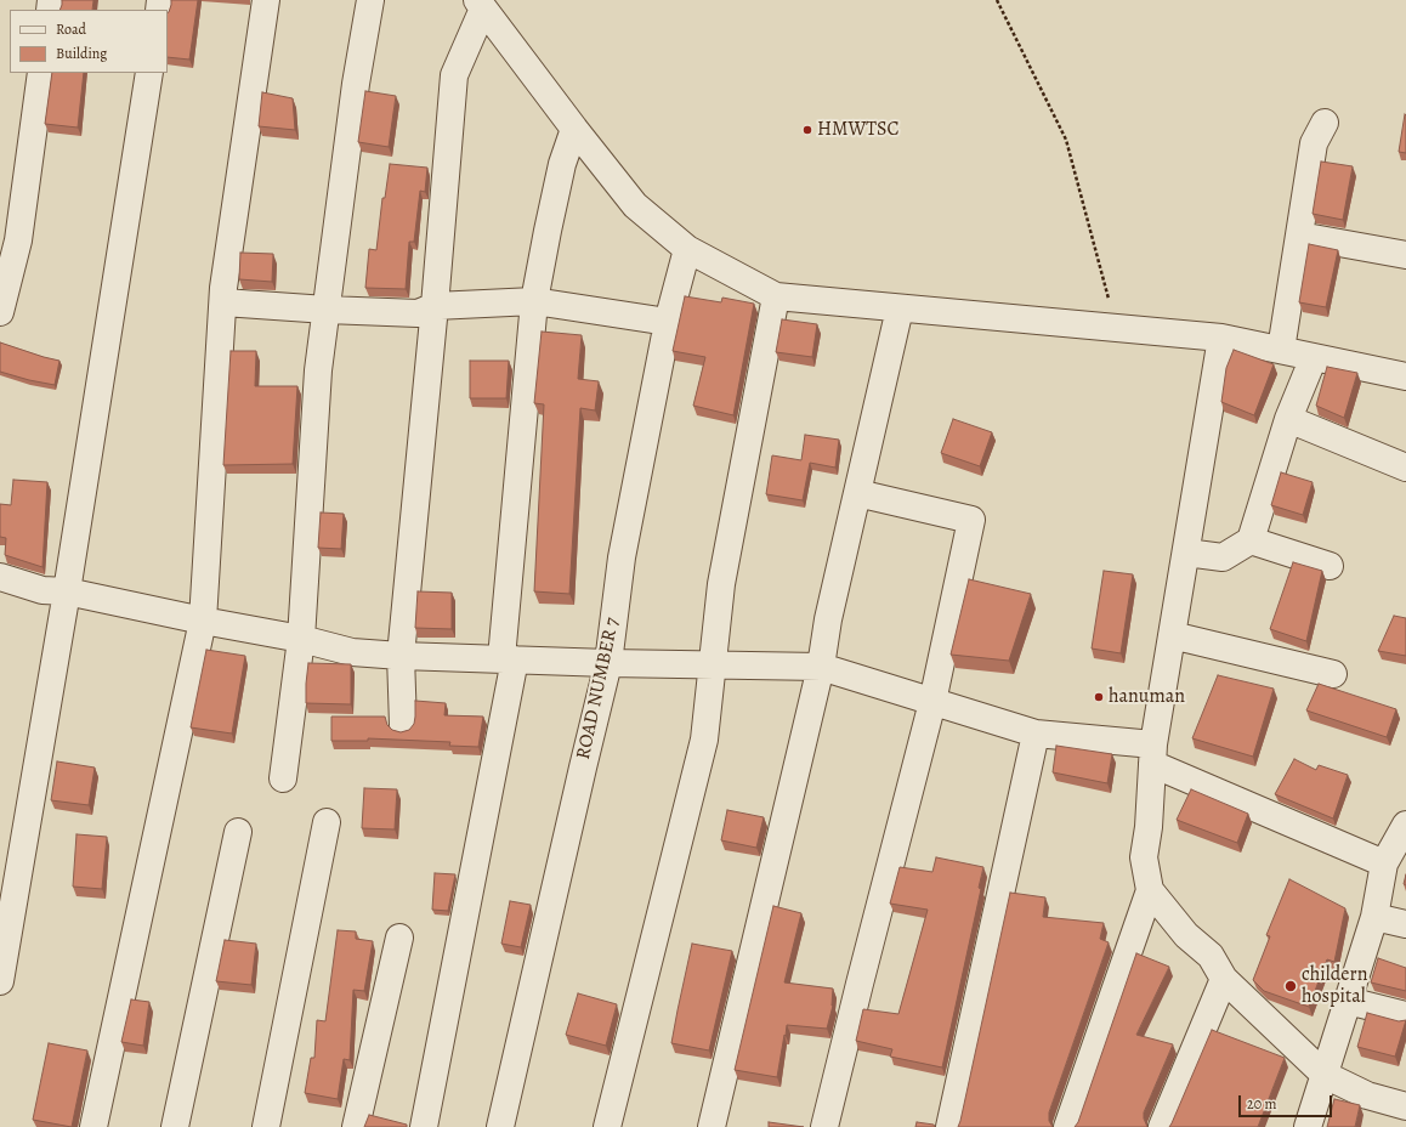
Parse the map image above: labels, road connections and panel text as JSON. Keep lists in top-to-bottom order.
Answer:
{
  "streets": {
    "street": ["ROAD NUMBER 7"]
  },
  "places": ["HMWTSC", "hanuman", "childern hospital"],
  "legend": ["Road", "Building"],
  "scale_bar": "20 m"
}
